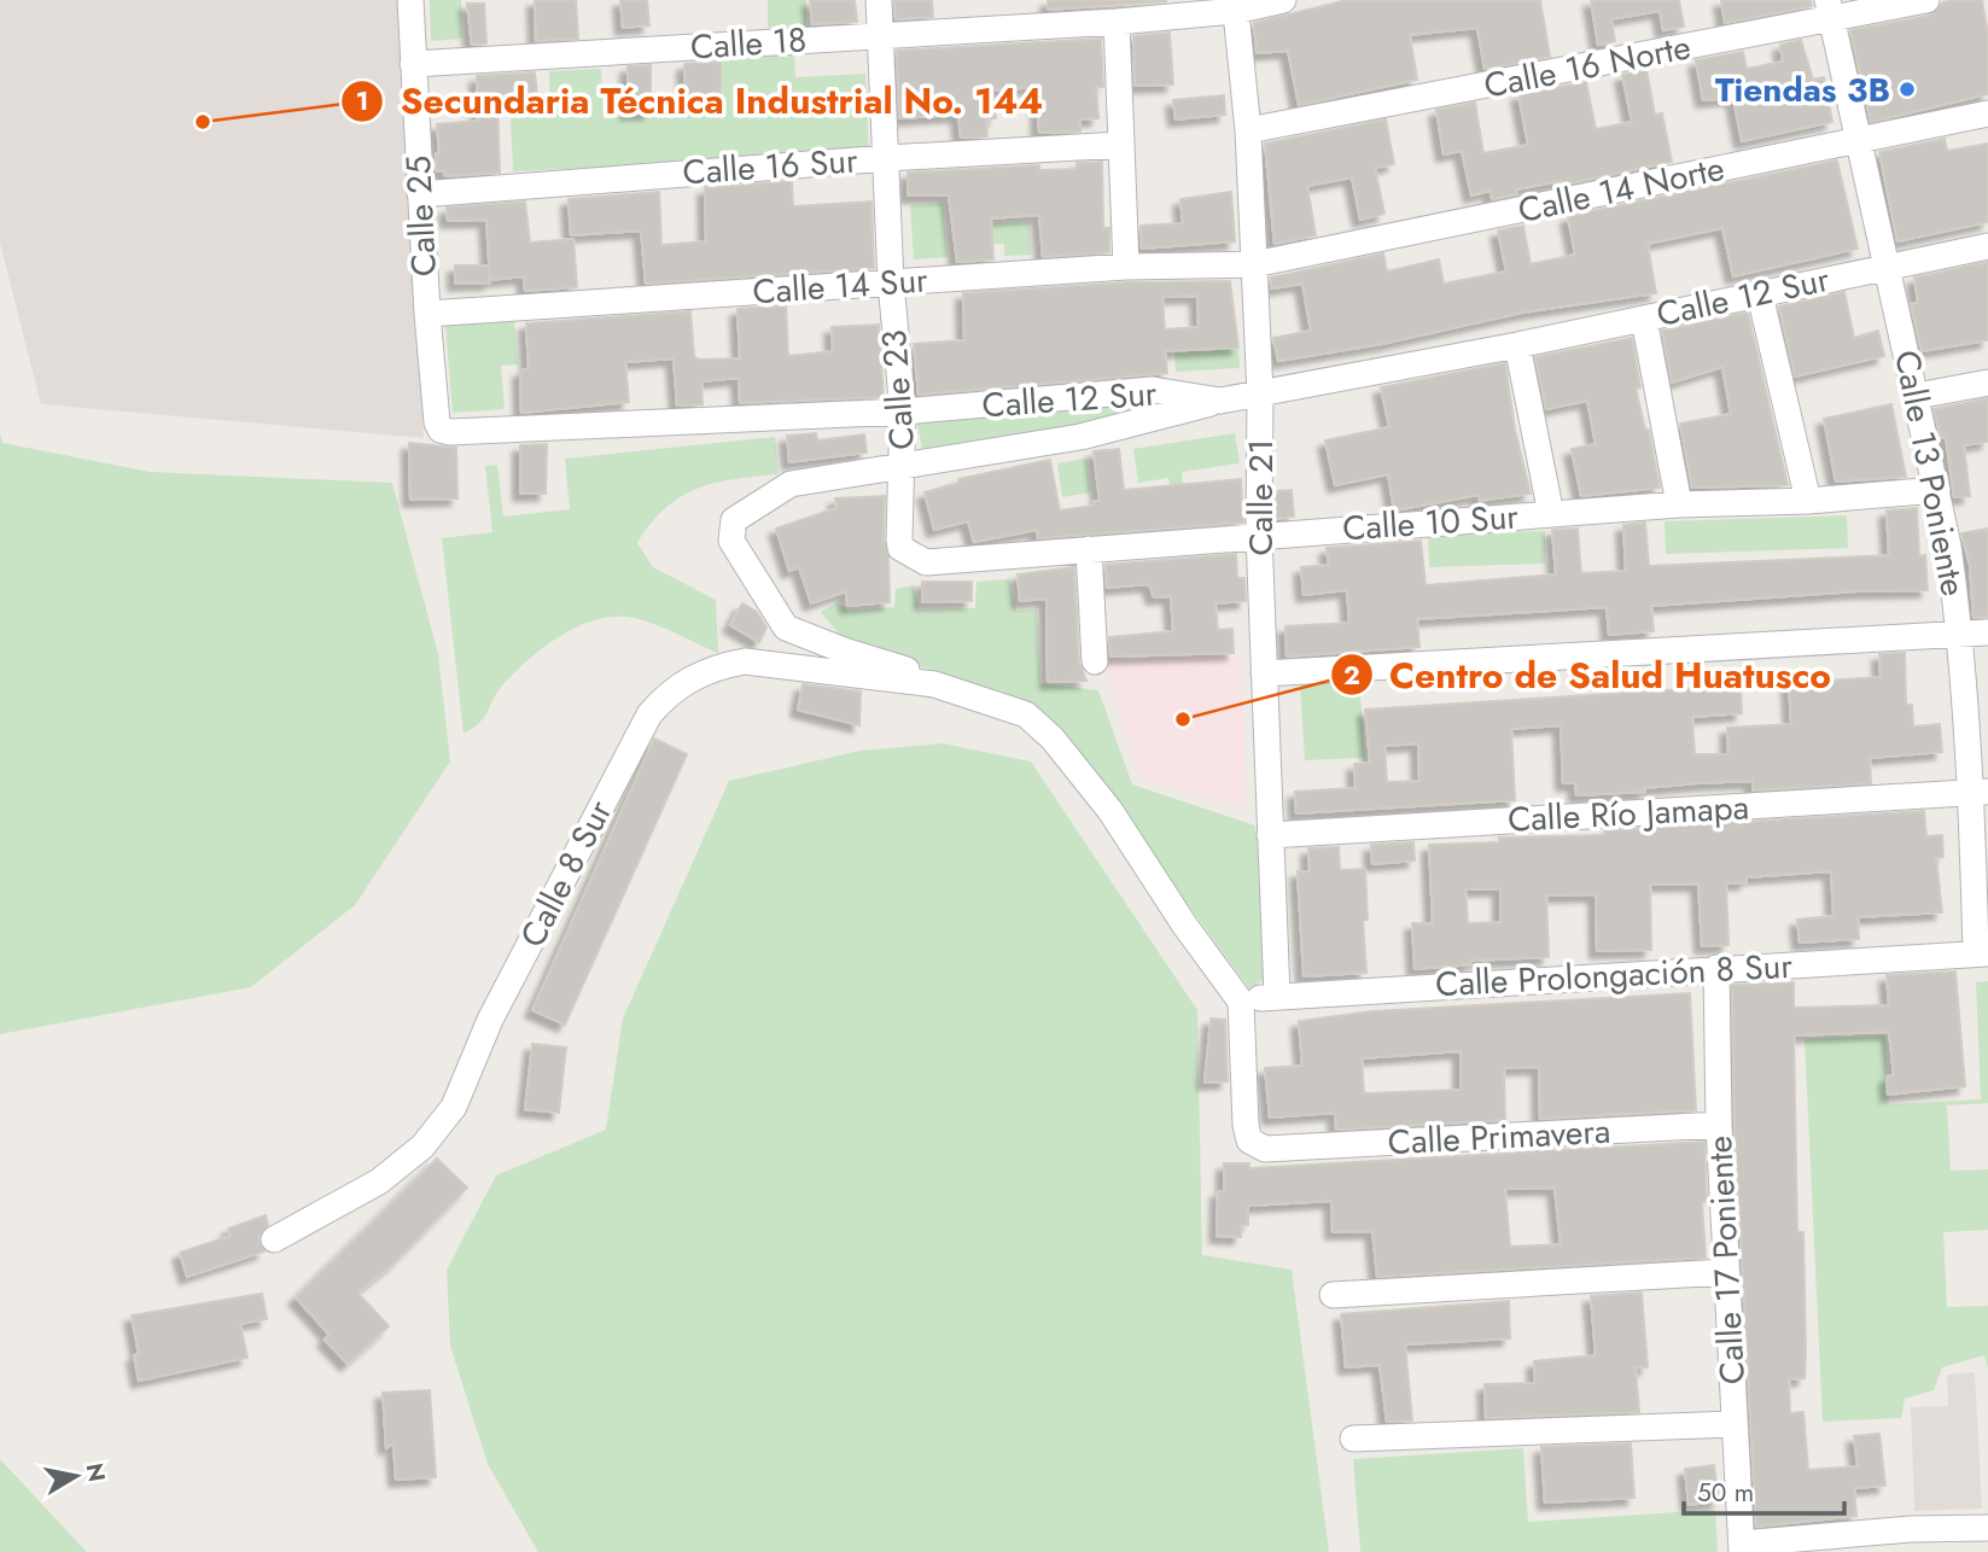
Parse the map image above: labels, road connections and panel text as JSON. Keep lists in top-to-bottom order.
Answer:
{
  "streets": {
    "street": [
      "Calle 18",
      "Calle 16 Norte",
      "Calle 16 Sur",
      "Calle 14 Norte",
      "Calle 25",
      "Calle 14 Sur",
      "Calle 12 Sur",
      "Calle 23",
      "Calle 13 Poniente",
      "Calle 21",
      "Calle 10 Sur",
      "Calle Río Jamapa",
      "Calle 8 Sur",
      "Calle Prolongación 8 Sur",
      "Calle Primavera",
      "Calle 17 Poniente"
    ]
  },
  "crossings": [
    ["Calle 18", "Calle 25"],
    ["Calle 18", "Calle 23"],
    ["Calle 18", "Calle 21"],
    ["Calle 16 Norte", "Calle 13 Poniente"],
    ["Calle 16 Norte", "Calle 21"],
    ["Calle 16 Sur", "Calle 25"],
    ["Calle 16 Sur", "Calle 23"],
    ["Calle 14 Norte", "Calle 14 Sur"],
    ["Calle 14 Norte", "Calle 13 Poniente"],
    ["Calle 14 Norte", "Calle 21"],
    ["Calle 25", "Calle 14 Sur"],
    ["Calle 25", "Calle 12 Sur"],
    ["Calle 14 Sur", "Calle 23"],
    ["Calle 14 Sur", "Calle 21"],
    ["Calle 12 Sur", "Calle 23"],
    ["Calle 12 Sur", "Calle 13 Poniente"],
    ["Calle 12 Sur", "Calle 21"],
    ["Calle 12 Sur", "Calle 8 Sur"],
    ["Calle 23", "Calle 10 Sur"],
    ["Calle 23", "Calle 8 Sur"],
    ["Calle 13 Poniente", "Calle 10 Sur"],
    ["Calle 13 Poniente", "Calle Río Jamapa"],
    ["Calle 13 Poniente", "Calle Prolongación 8 Sur"],
    ["Calle 21", "Calle 10 Sur"],
    ["Calle 21", "Calle Río Jamapa"],
    ["Calle 21", "Calle Prolongación 8 Sur"],
    ["Calle 8 Sur", "Calle Prolongación 8 Sur"],
    ["Calle 8 Sur", "Calle Primavera"],
    ["Calle Prolongación 8 Sur", "Calle Primavera"],
    ["Calle Prolongación 8 Sur", "Calle 17 Poniente"],
    ["Calle Primavera", "Calle 17 Poniente"]
  ],
  "places": ["Tiendas 3B", "Secundaria Técnica Industrial No. 144", "Centro de Salud Huatusco"],
  "scale_bar": "50 m",
  "north": "right"
}
